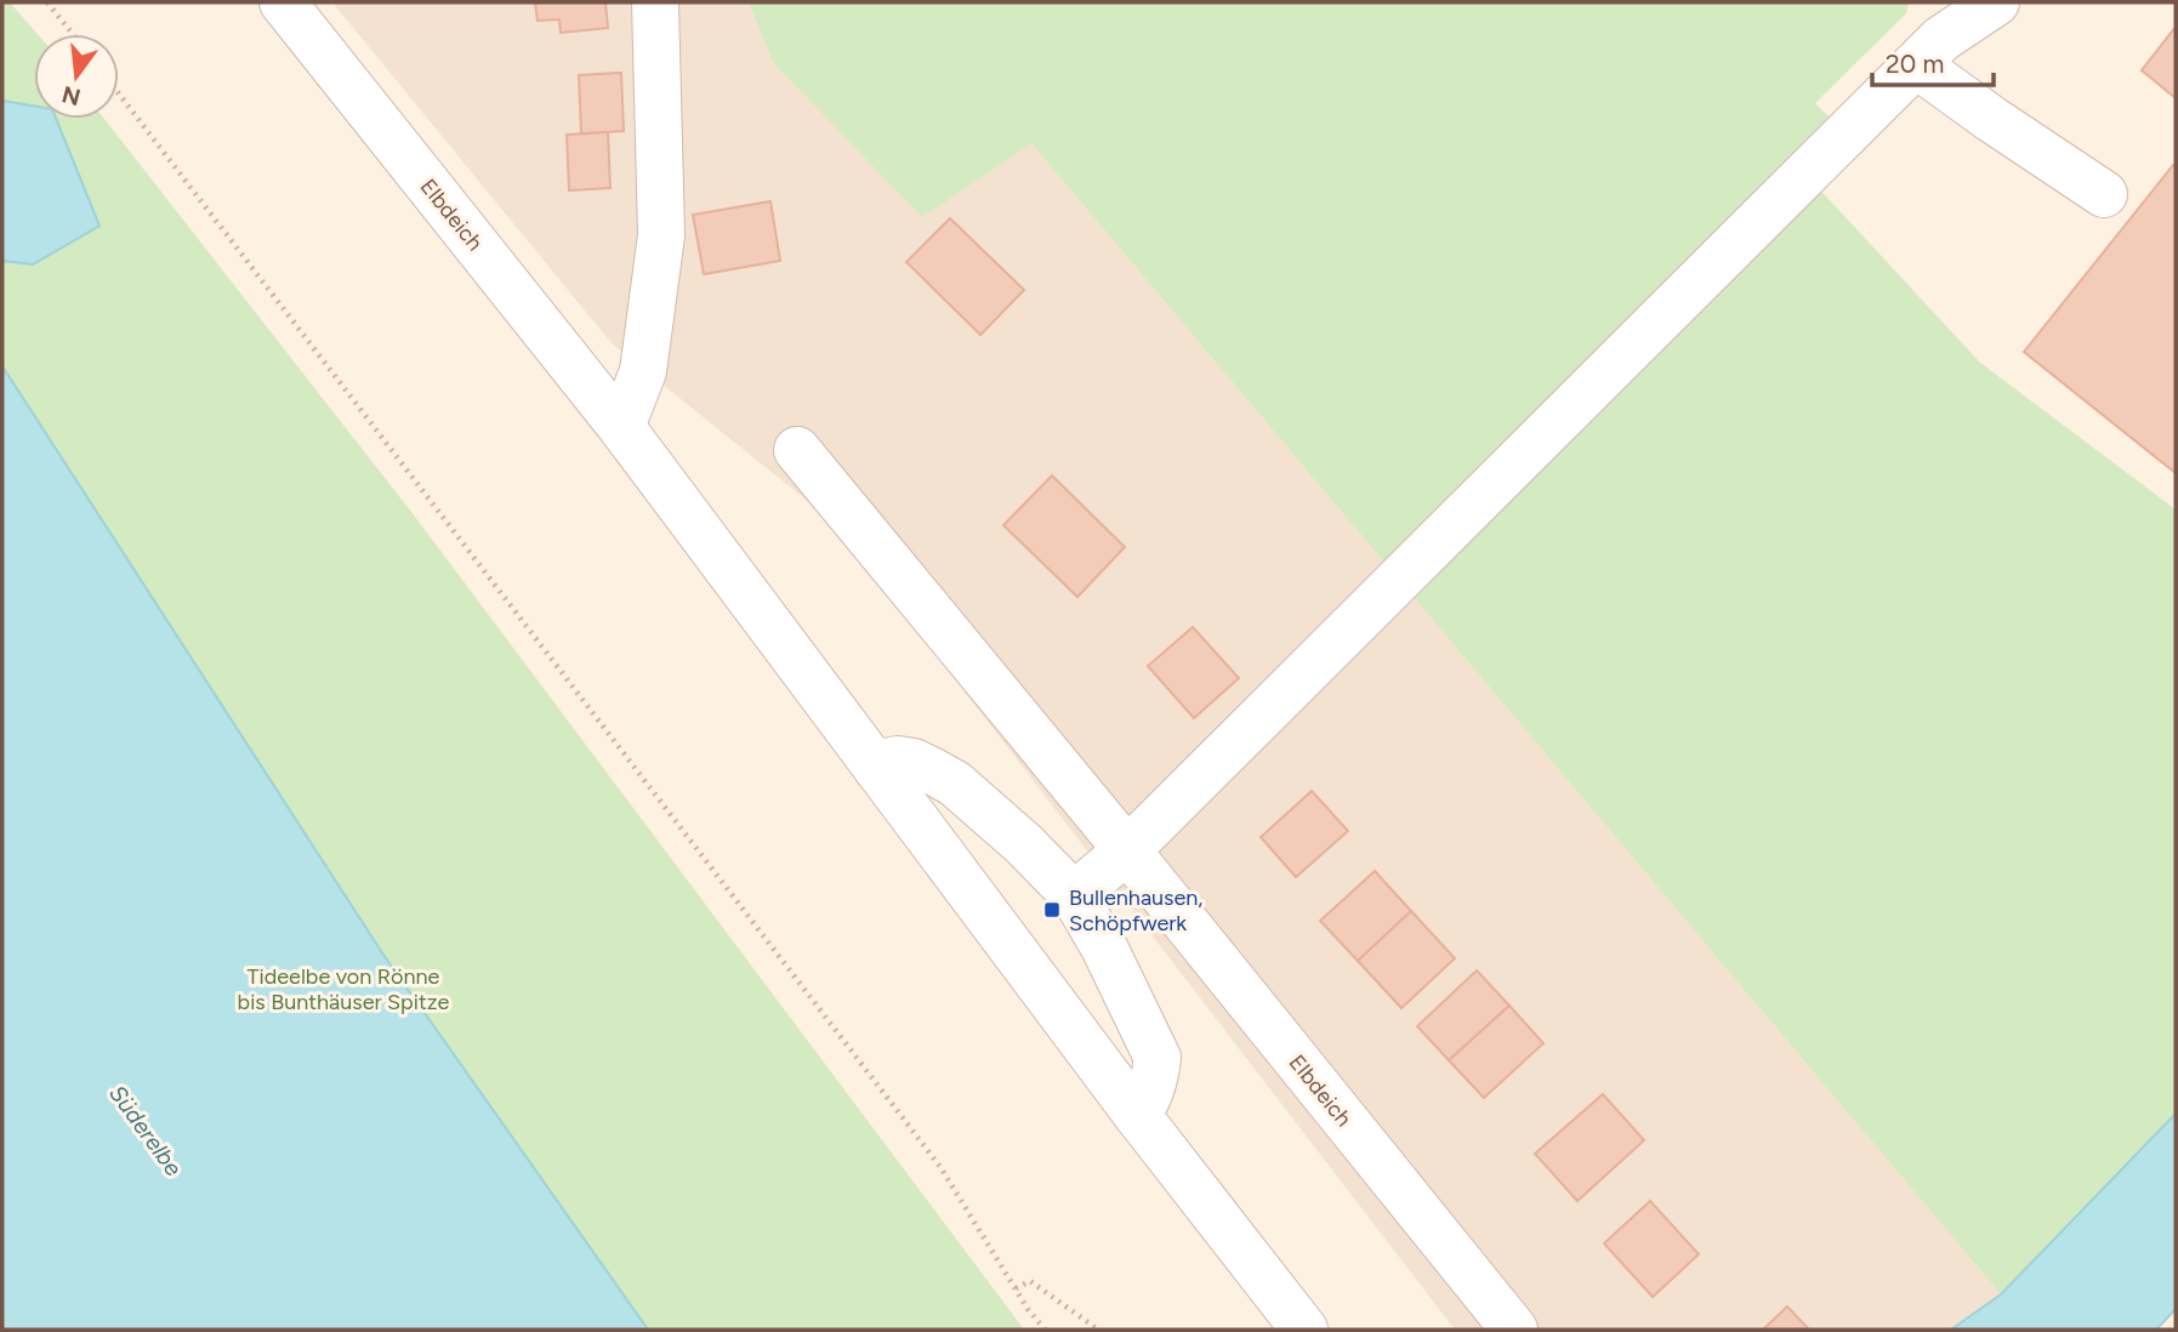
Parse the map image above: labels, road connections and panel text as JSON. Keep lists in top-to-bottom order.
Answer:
{
  "streets": {
    "street": ["Elbdeich"]
  },
  "water": ["Süderelbe"],
  "parks": ["Tideelbe von Rönne bis Bunthäuser Spitze"],
  "places": {
    "transit": ["Bullenhausen, Schöpfwerk"]
  },
  "scale_bar": "20 m",
  "north": "bottom"
}
